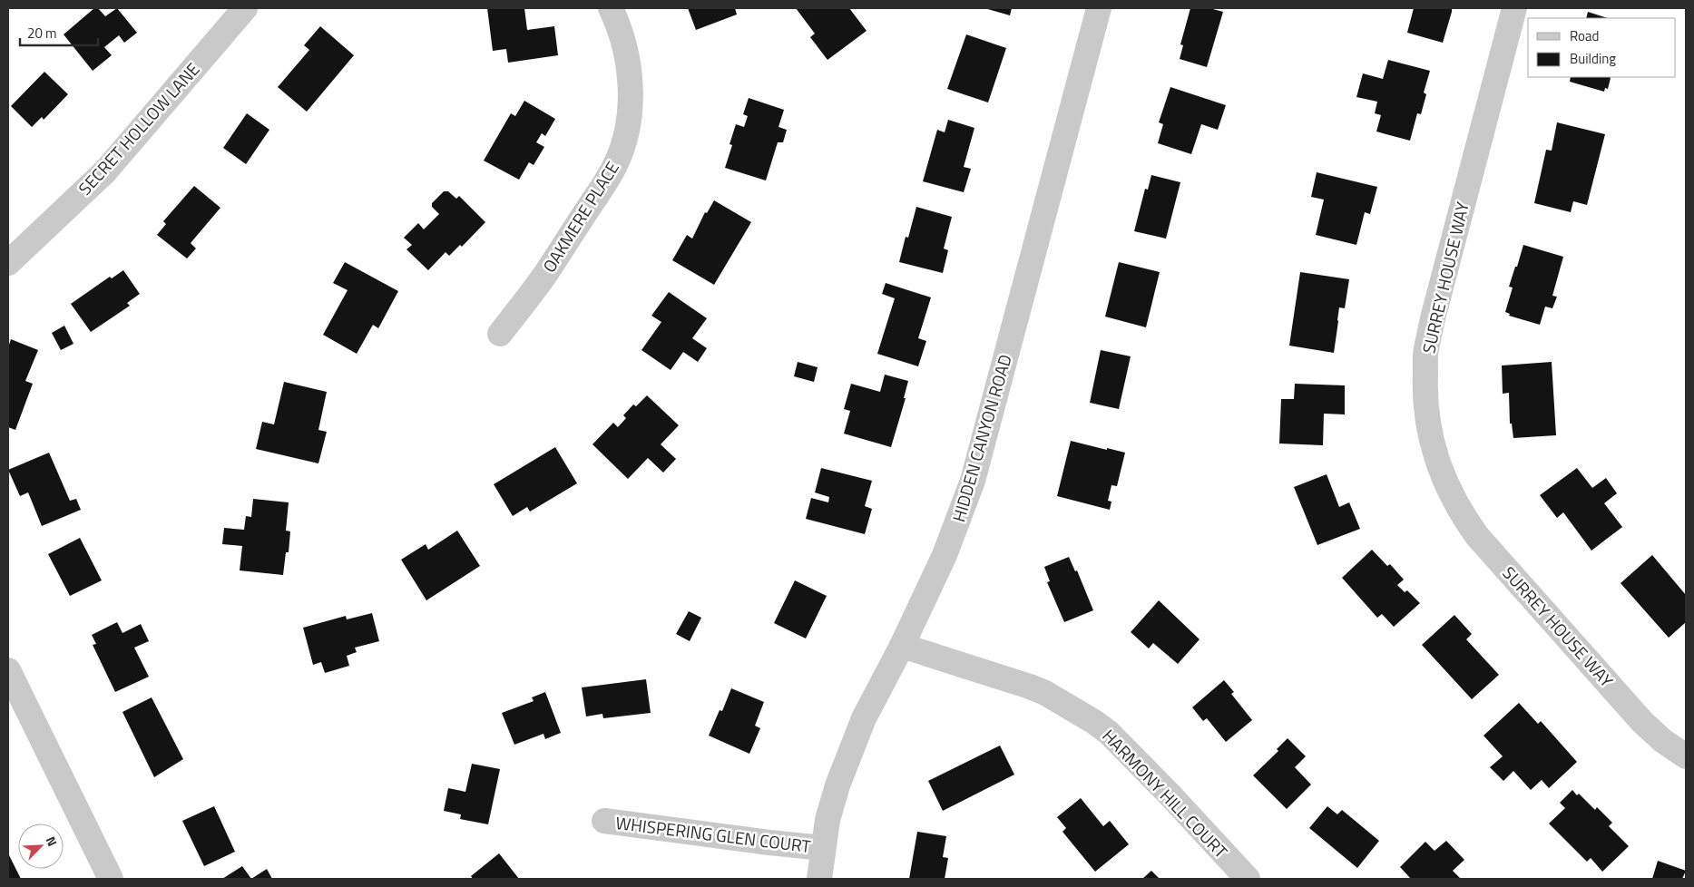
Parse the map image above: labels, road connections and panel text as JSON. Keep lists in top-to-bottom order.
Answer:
{
  "streets": {
    "street": [
      "SECRET HOLLOW LANE",
      "OAKMERE PLACE",
      "SURREY HOUSE WAY",
      "HIDDEN CANYON ROAD",
      "HARMONY HILL COURT",
      "WHISPERING GLEN COURT"
    ]
  },
  "crossings": [
    ["HIDDEN CANYON ROAD", "HARMONY HILL COURT"],
    ["HIDDEN CANYON ROAD", "WHISPERING GLEN COURT"]
  ],
  "legend": ["Road", "Building"],
  "scale_bar": "20 m",
  "north": "top right"
}
